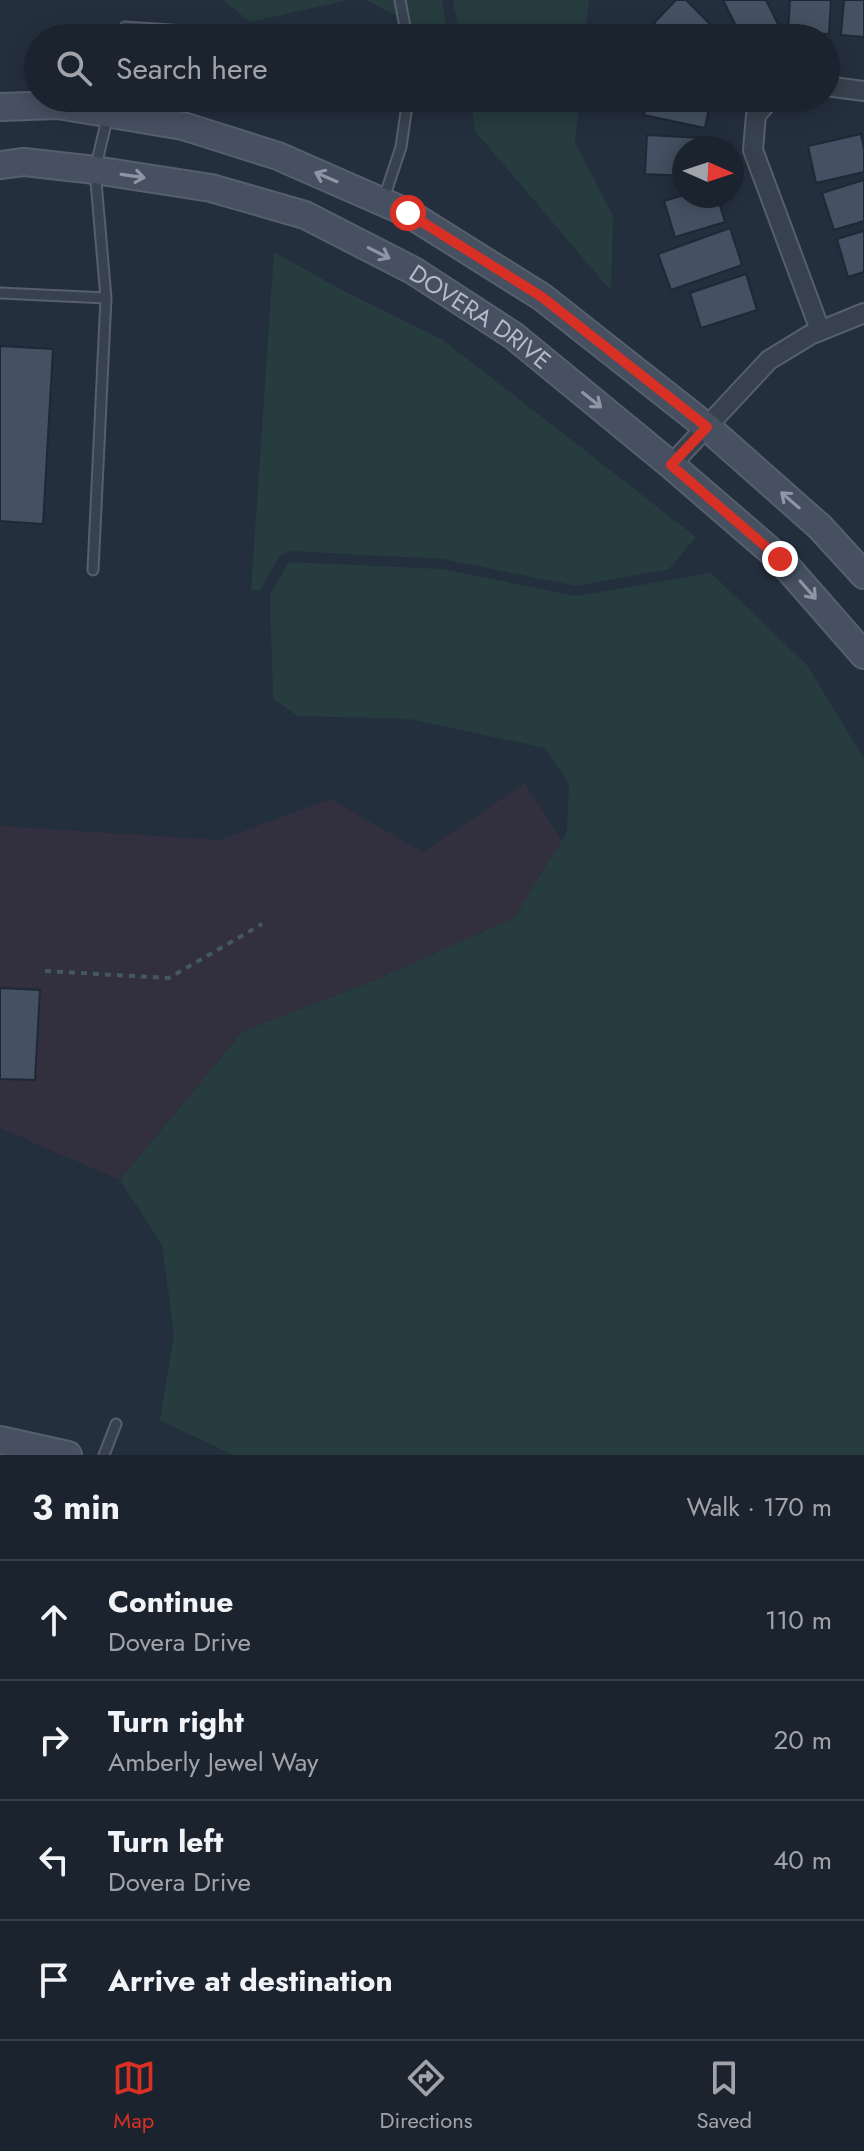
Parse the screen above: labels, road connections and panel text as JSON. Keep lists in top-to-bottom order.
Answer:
{
  "streets": {
    "street": ["DOVERA DRIVE"]
  },
  "north": "right",
  "page": {
    "search": "Search here",
    "heading": ["3 min", "Walk · 170 m"],
    "list": [
      ["Continue", "Dovera Drive", "110 m"],
      ["Turn right", "Amberly Jewel Way", "20 m"],
      ["Turn left", "Dovera Drive", "40 m"],
      "Arrive at destination"
    ],
    "nav": ["Map", "Directions", "Saved"]
  }
}
